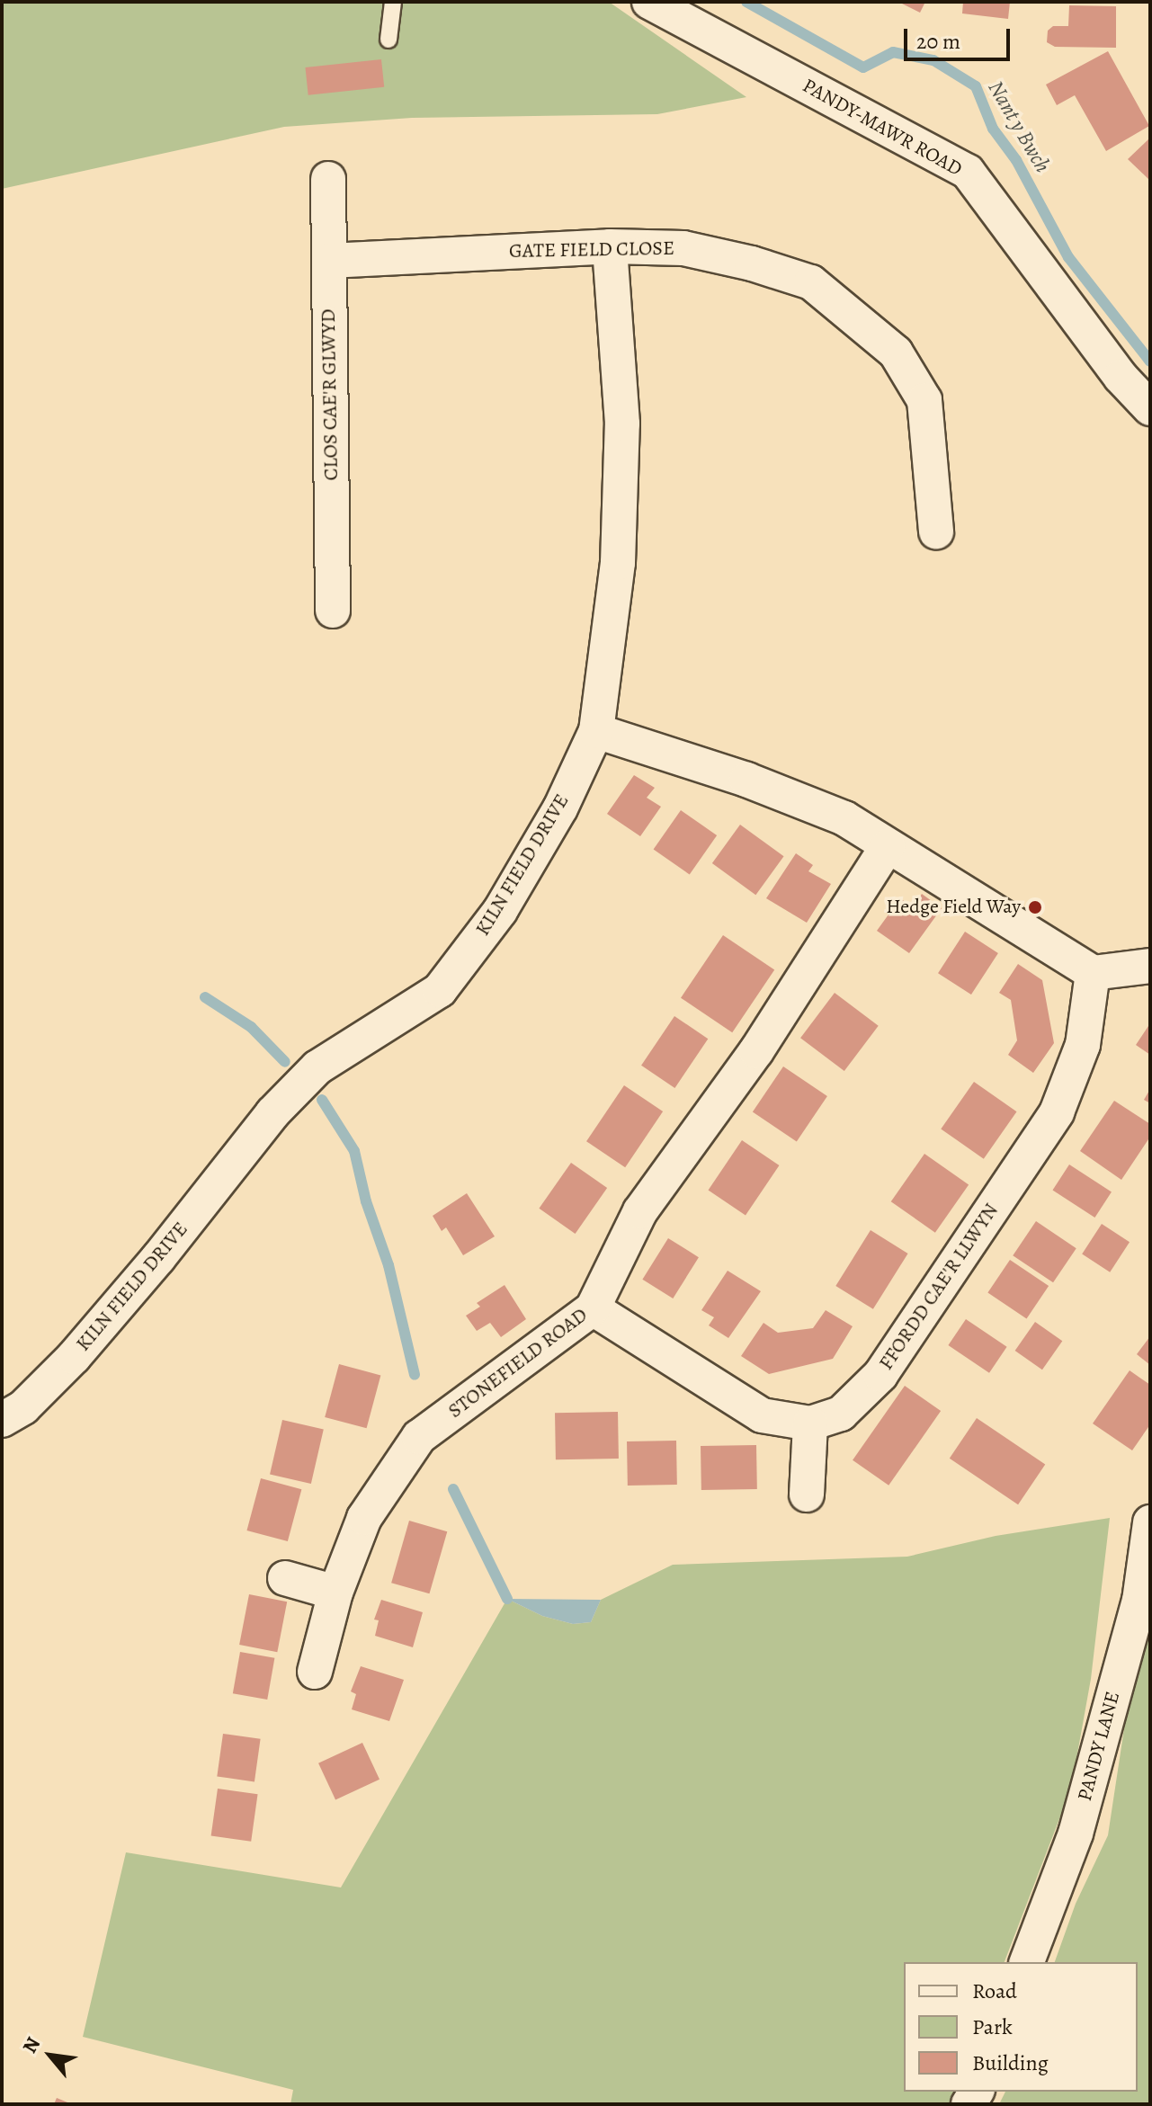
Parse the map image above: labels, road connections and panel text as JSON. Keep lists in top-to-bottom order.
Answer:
{
  "streets": {
    "street": [
      "PANDY-MAWR ROAD",
      "GATE FIELD CLOSE",
      "CLOS CAE'R GLWYD",
      "KILN FIELD DRIVE",
      "FFORDD CAE'R LLWYN",
      "STONEFIELD ROAD",
      "PANDY LANE"
    ]
  },
  "crossings": [
    ["GATE FIELD CLOSE", "CLOS CAE'R GLWYD"],
    ["GATE FIELD CLOSE", "KILN FIELD DRIVE"]
  ],
  "water": ["Nant y Bwch"],
  "places": ["Hedge Field Way"],
  "legend": ["Road", "Park", "Building"],
  "scale_bar": "20 m",
  "north": "top left"
}
